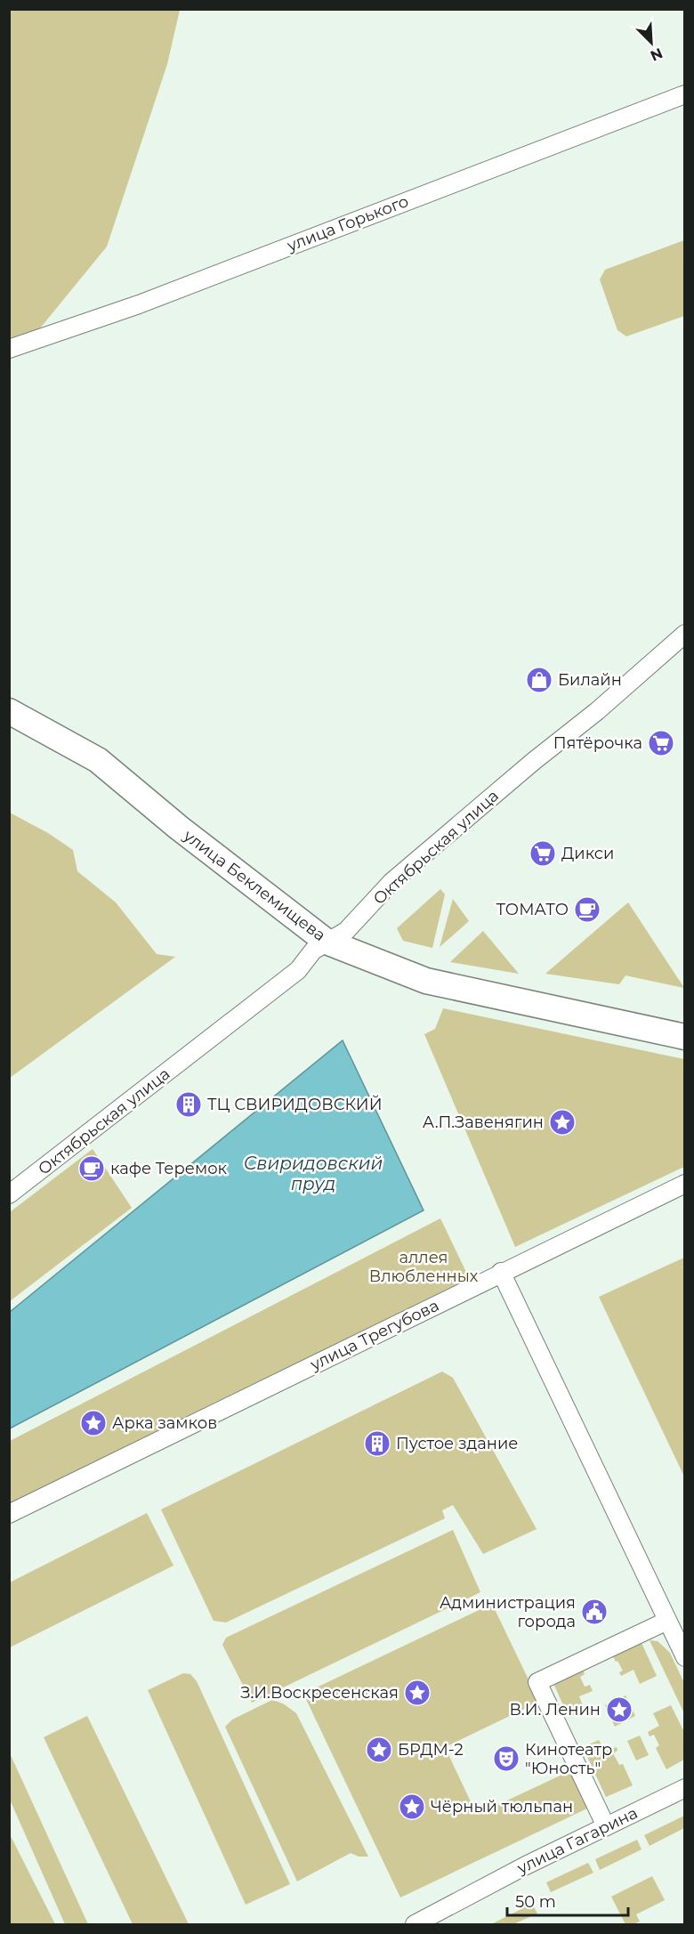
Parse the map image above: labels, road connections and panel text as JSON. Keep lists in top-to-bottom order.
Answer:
{
  "streets": {
    "main road": ["улица Беклемищева"],
    "street": [
      "улица Горького",
      "Октябрьская улица",
      "улица Трегубова",
      "улица Гагарина"
    ]
  },
  "crossings": [
    ["Октябрьская улица", "улица Беклемищева"]
  ],
  "water": ["Свиридовский пруд"],
  "parks": ["аллея Влюбленных"],
  "places": {
    "shop": ["Билайн"],
    "supermarket": ["Пятёрочка", "Дикси"],
    "cafe": ["ТОМАТО", "кафе Теремок"],
    "building": ["ТЦ СВИРИДОВСКИЙ", "Пустое здание"],
    "place": [
      "А.П.Завенягин",
      "Арка замков",
      "З.И.Воскресенская",
      "В.И. Ленин",
      "БРДМ-2",
      "Чёрный тюльпан"
    ],
    "public building": ["Администрация города"],
    "theatre": ["Кинотеатр \"Юность\""]
  },
  "scale_bar": "50 m",
  "north": "bottom right"
}
